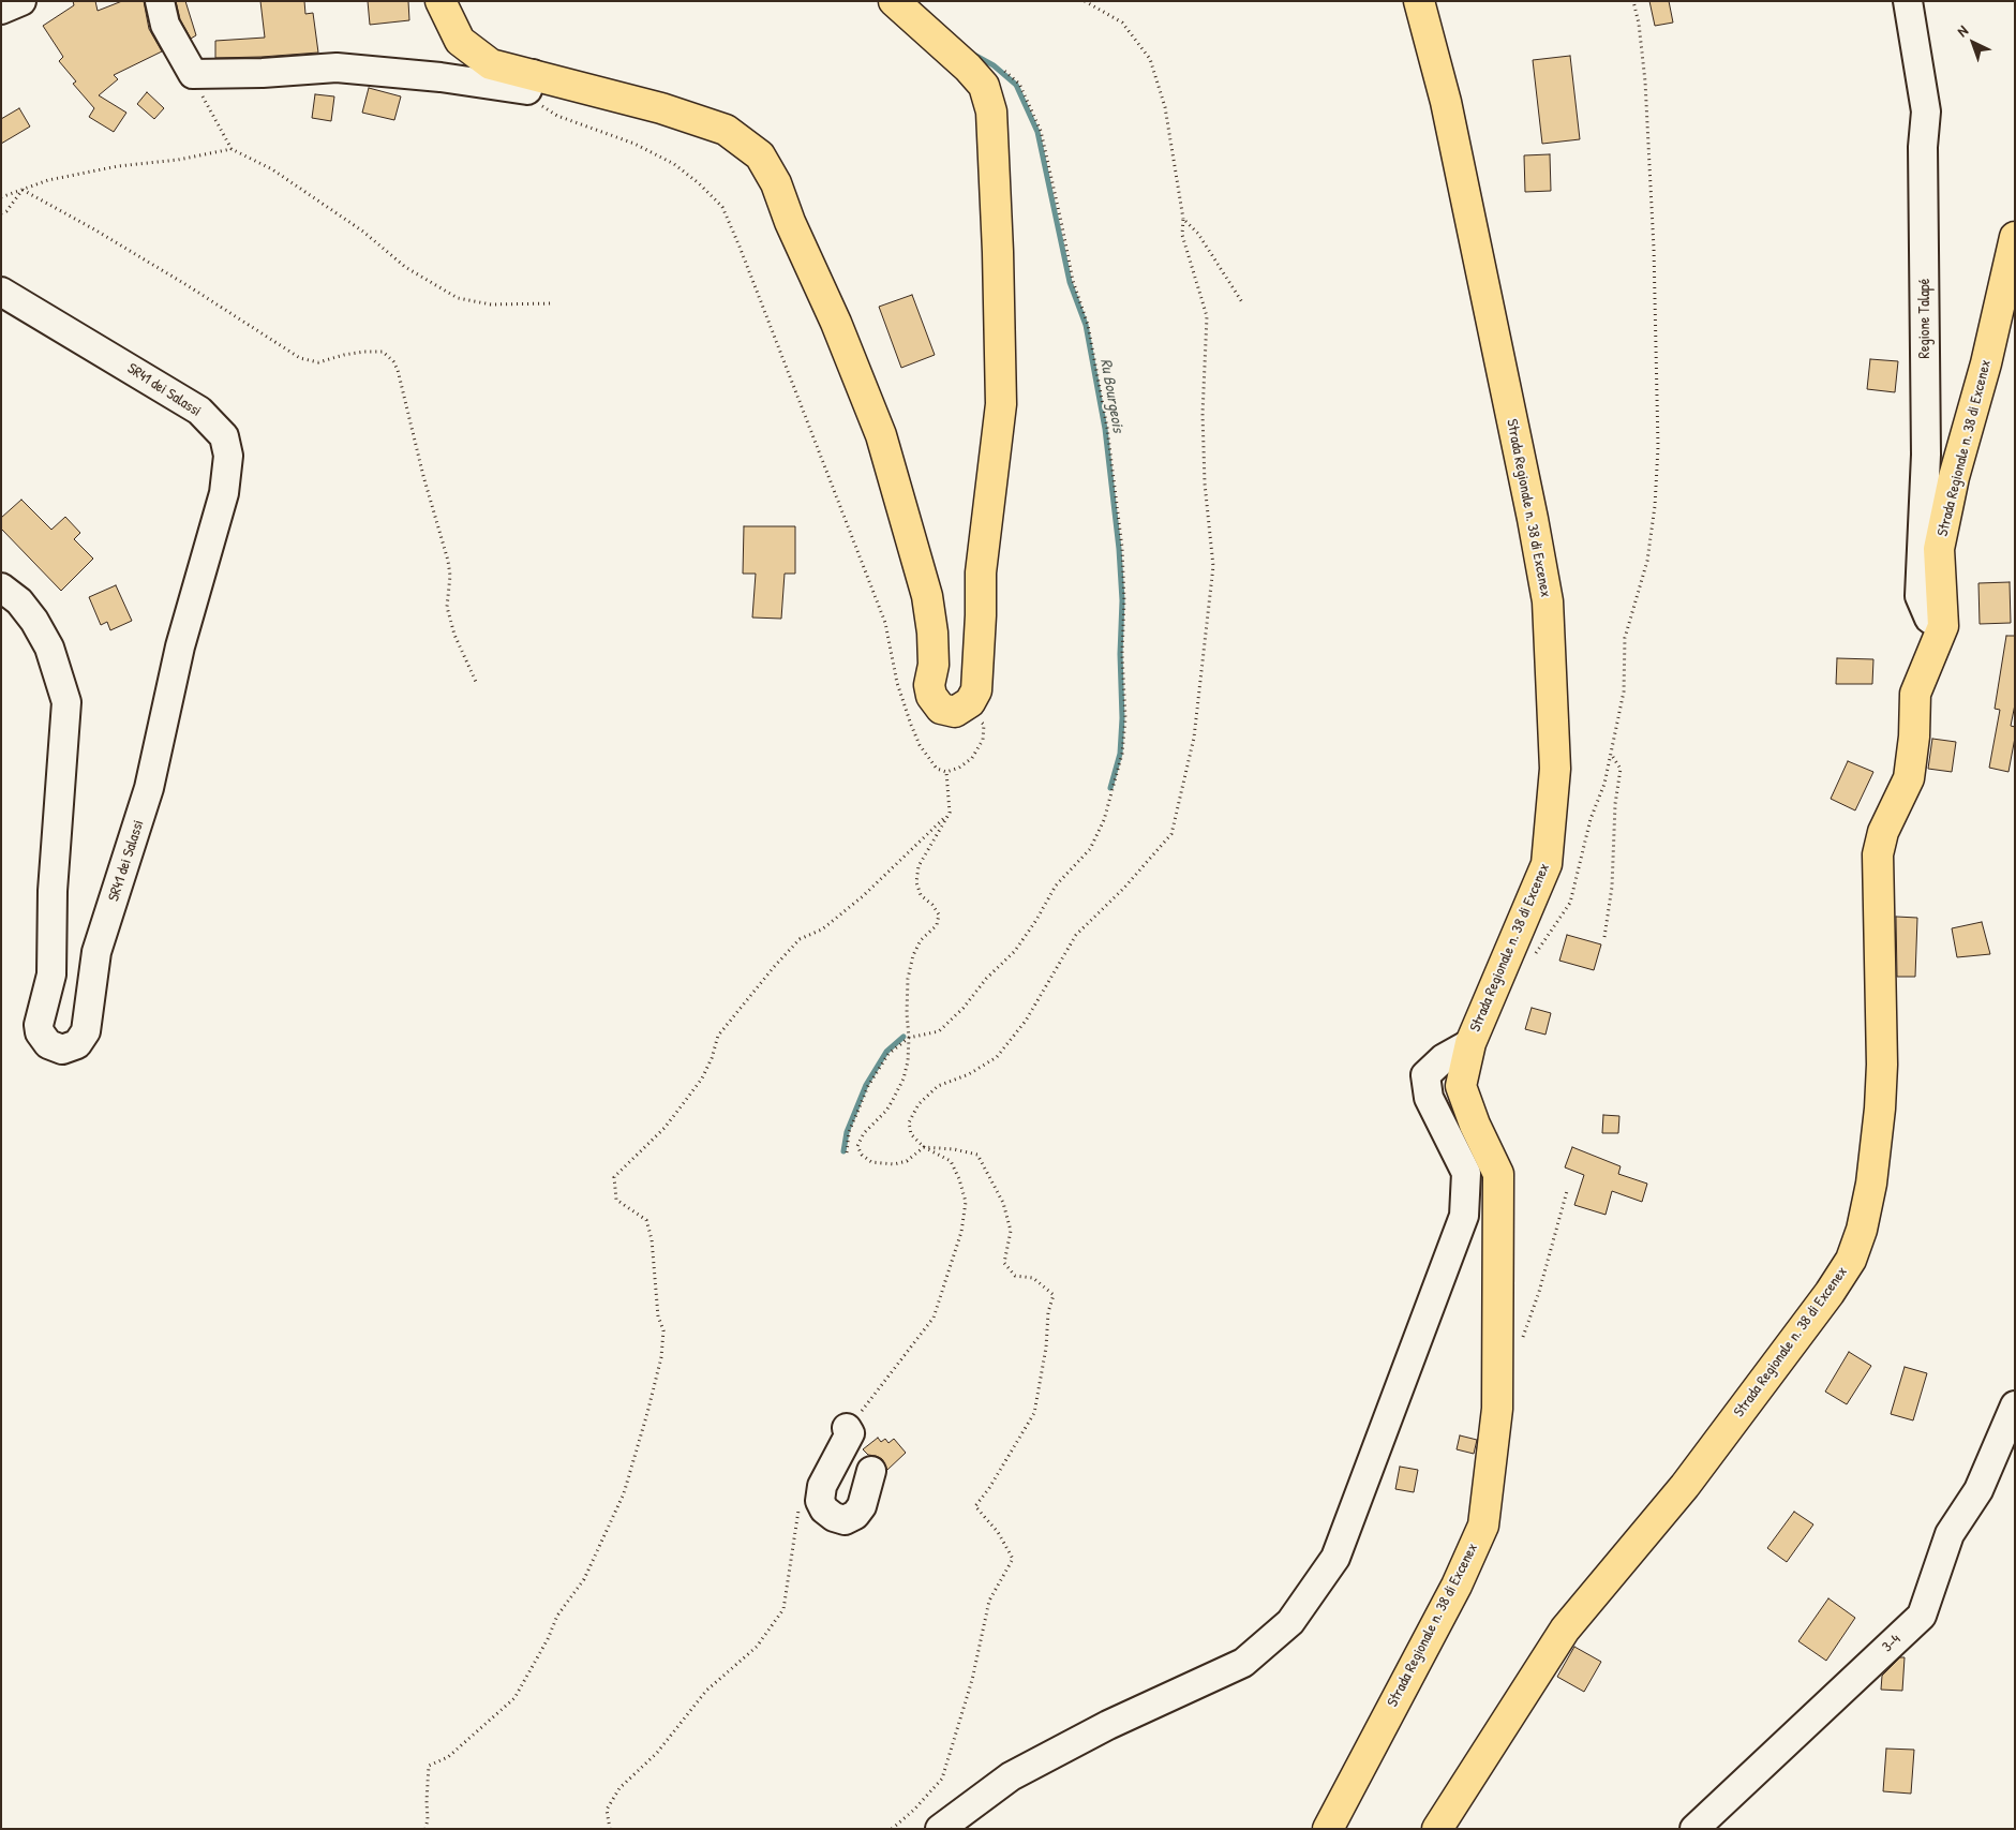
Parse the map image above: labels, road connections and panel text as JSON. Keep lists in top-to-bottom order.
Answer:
{
  "streets": {
    "main road": ["Strada Regionale n. 38 di Excenex"],
    "street": ["Regione Talapé", "SR41 dei Salassi", "3-4"]
  },
  "crossings": [
    ["Regione Talapé", "Strada Regionale n. 38 di Excenex"]
  ],
  "water": ["Ru Bourgeois"],
  "north": "top left"
}
